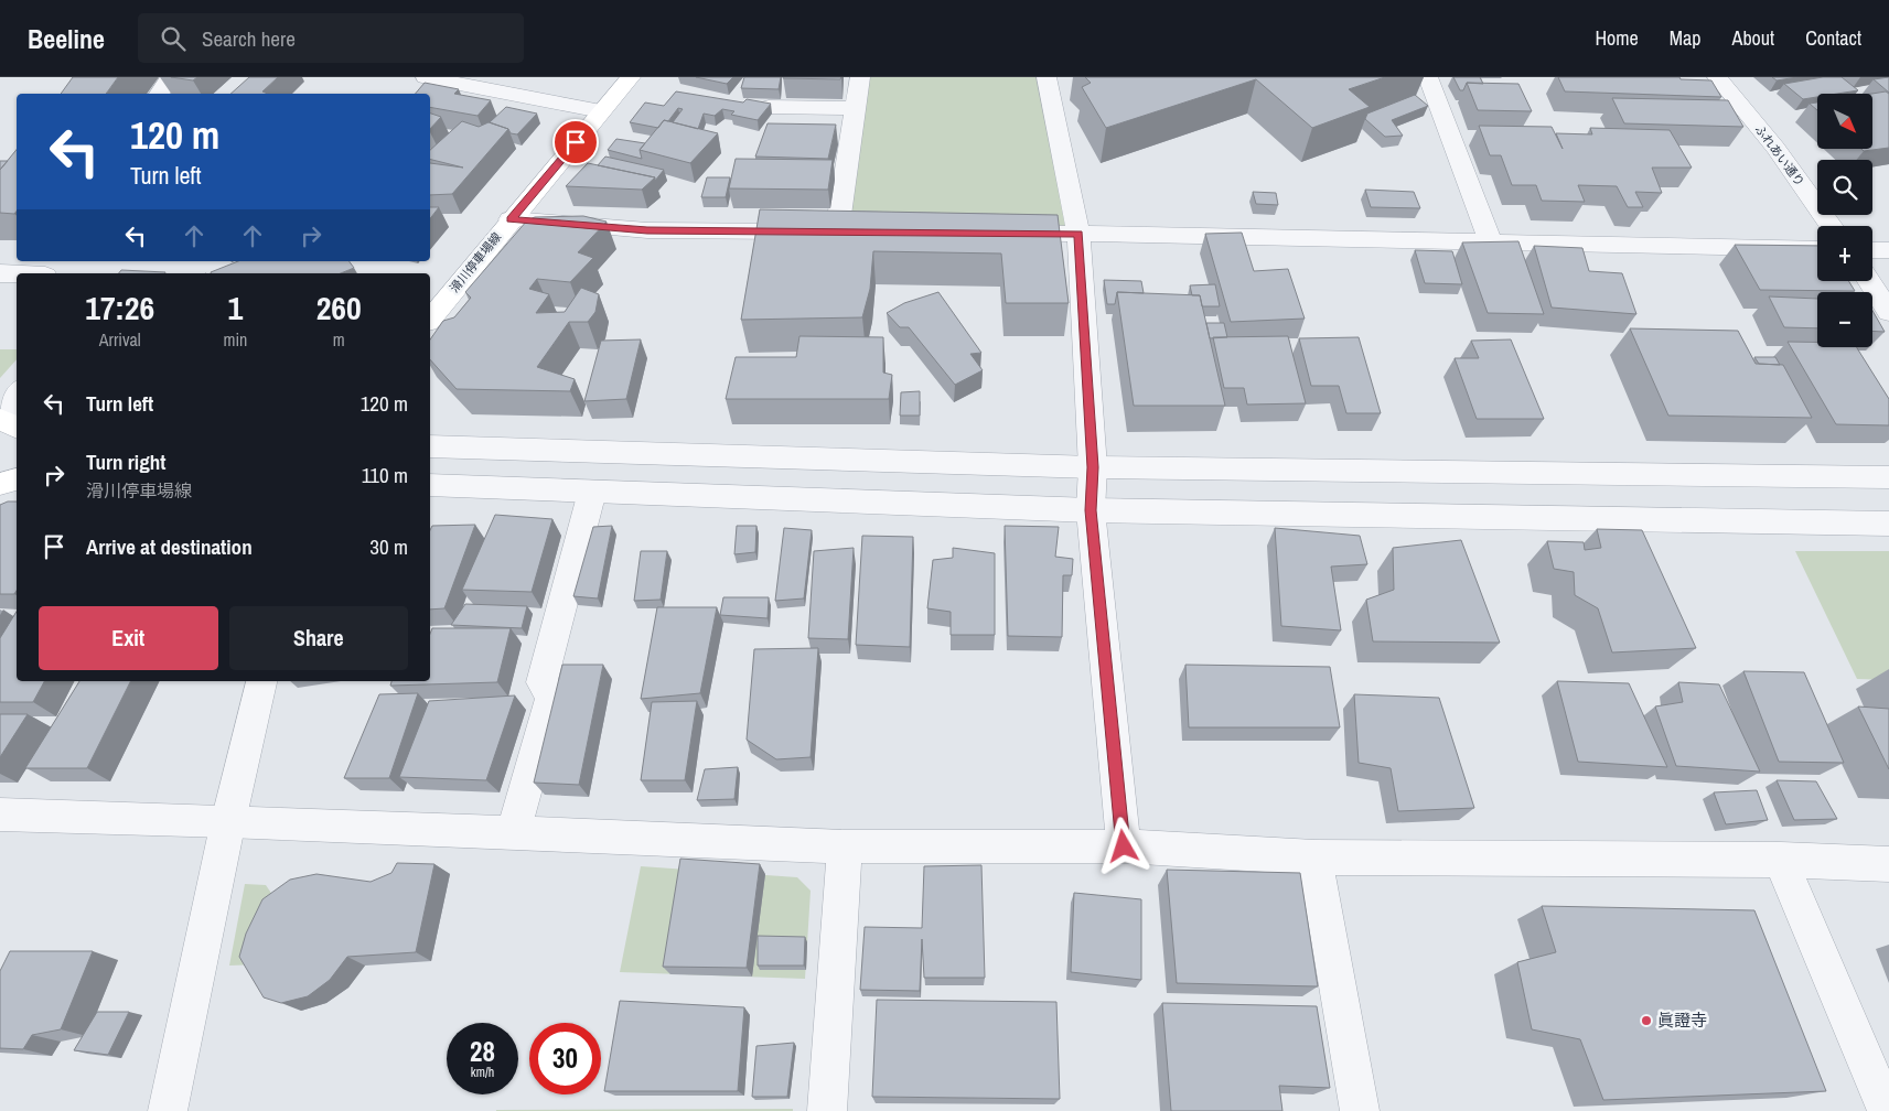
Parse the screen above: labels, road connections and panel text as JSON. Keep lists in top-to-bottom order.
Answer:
{
  "streets": {
    "main road": ["滑川停車場線"],
    "street": ["ふれあい通り"]
  },
  "places": ["眞證寺"],
  "north": "bottom right",
  "page": {
    "header": "Beeline",
    "search": "Search here",
    "nav": [
      "Home",
      "Map",
      "About",
      "Contact"
    ],
    "map_buttons": ["+", "−"],
    "turn": ["120 m", "Turn left"],
    "eta": [
      "17:26",
      "Arrival",
      "1",
      "min",
      "260",
      "m"
    ],
    "list": [
      {
        "name": "Turn left",
        "value": "120 m"
      },
      {
        "name": "Turn right",
        "note": "滑川停車場線",
        "value": "110 m"
      },
      {
        "name": "Arrive at destination",
        "value": "30 m"
      }
    ],
    "buttons": ["Exit", "Share"],
    "speed": "28 km/h",
    "limit": "30"
  }
}
